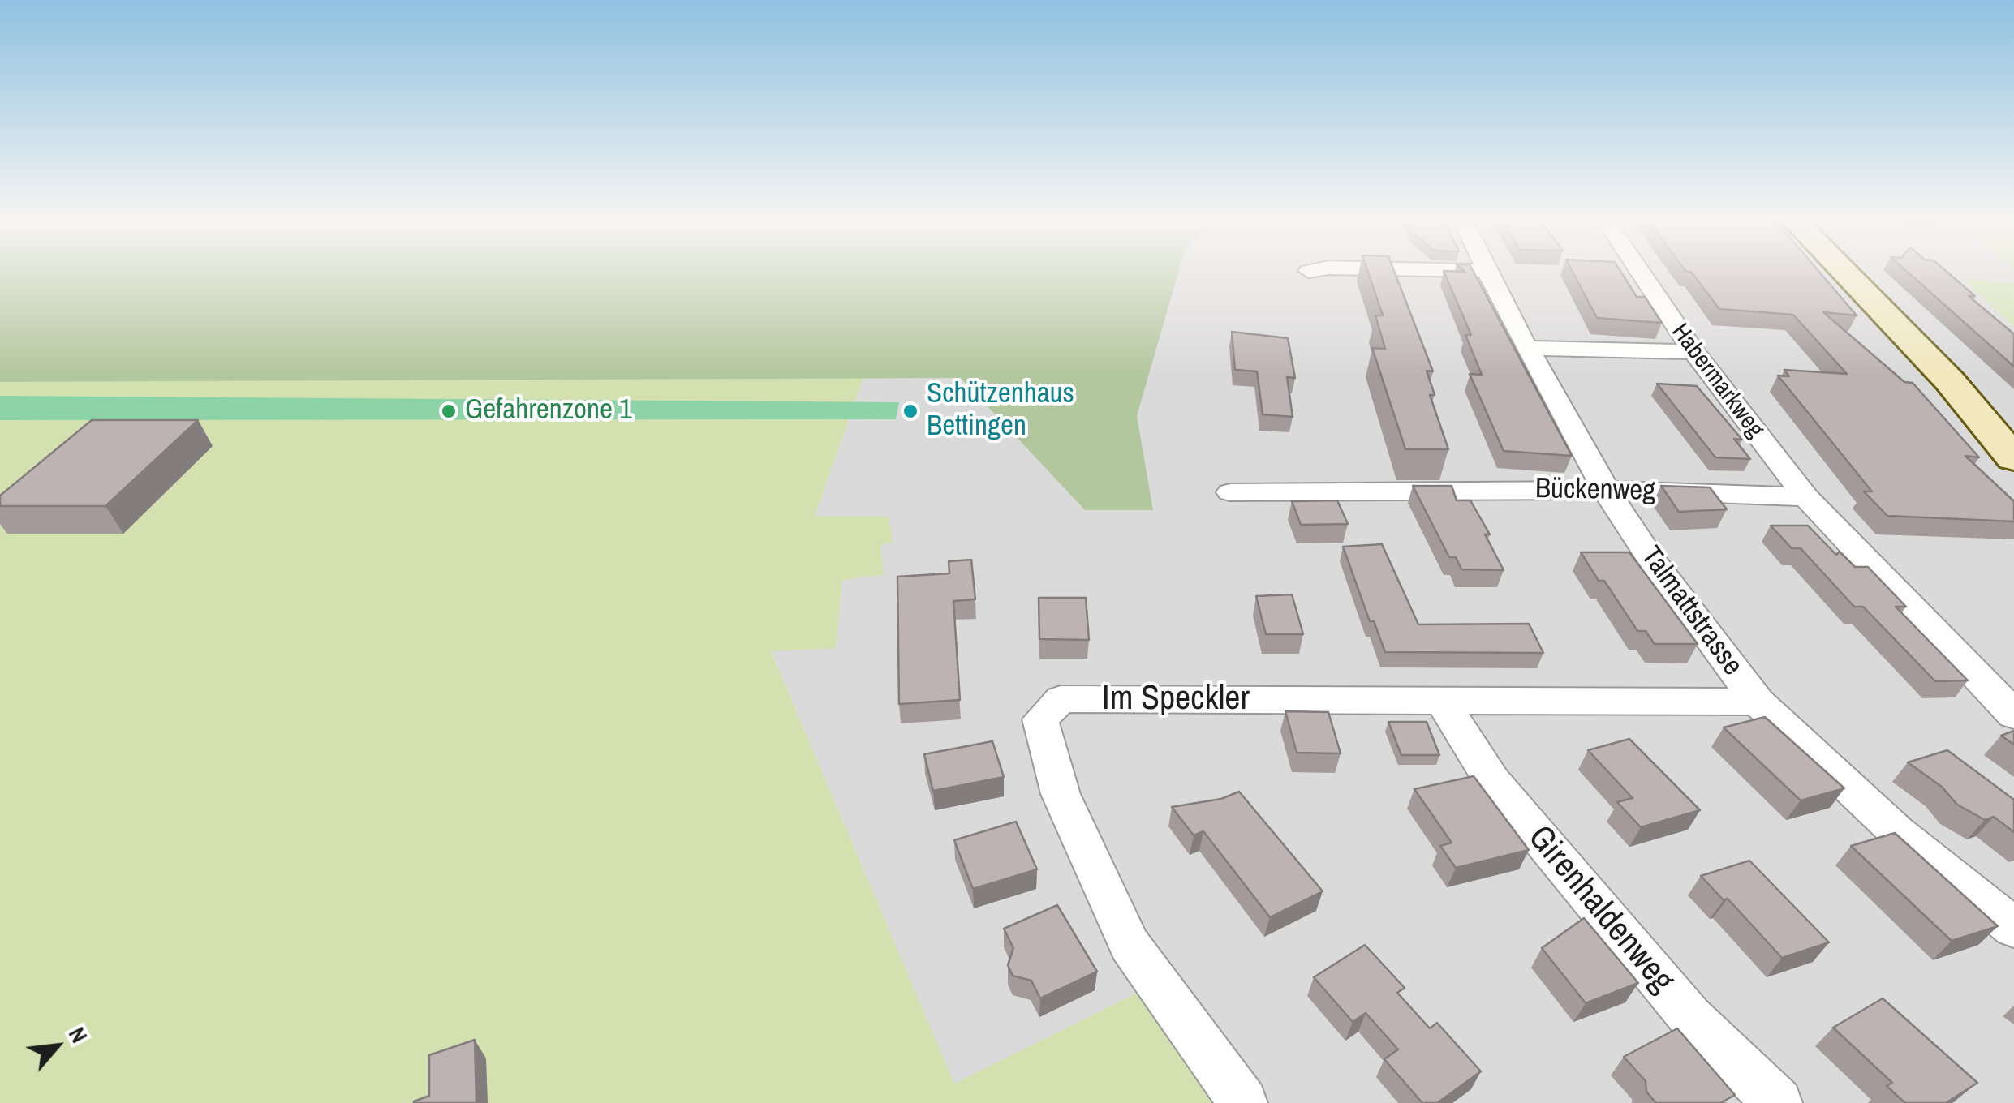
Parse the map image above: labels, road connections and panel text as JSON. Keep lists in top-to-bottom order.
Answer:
{
  "streets": {
    "street": [
      "Habermarkweg",
      "Bückenweg",
      "Talmattstrasse",
      "Im Speckler",
      "Girenhaldenweg"
    ]
  },
  "crossings": [
    ["Habermarkweg", "Bückenweg"],
    ["Bückenweg", "Talmattstrasse"],
    ["Talmattstrasse", "Im Speckler"],
    ["Im Speckler", "Girenhaldenweg"]
  ],
  "places": ["Gefahrenzone 1", "Schützenhaus Bettingen"],
  "north": "top right"
}
